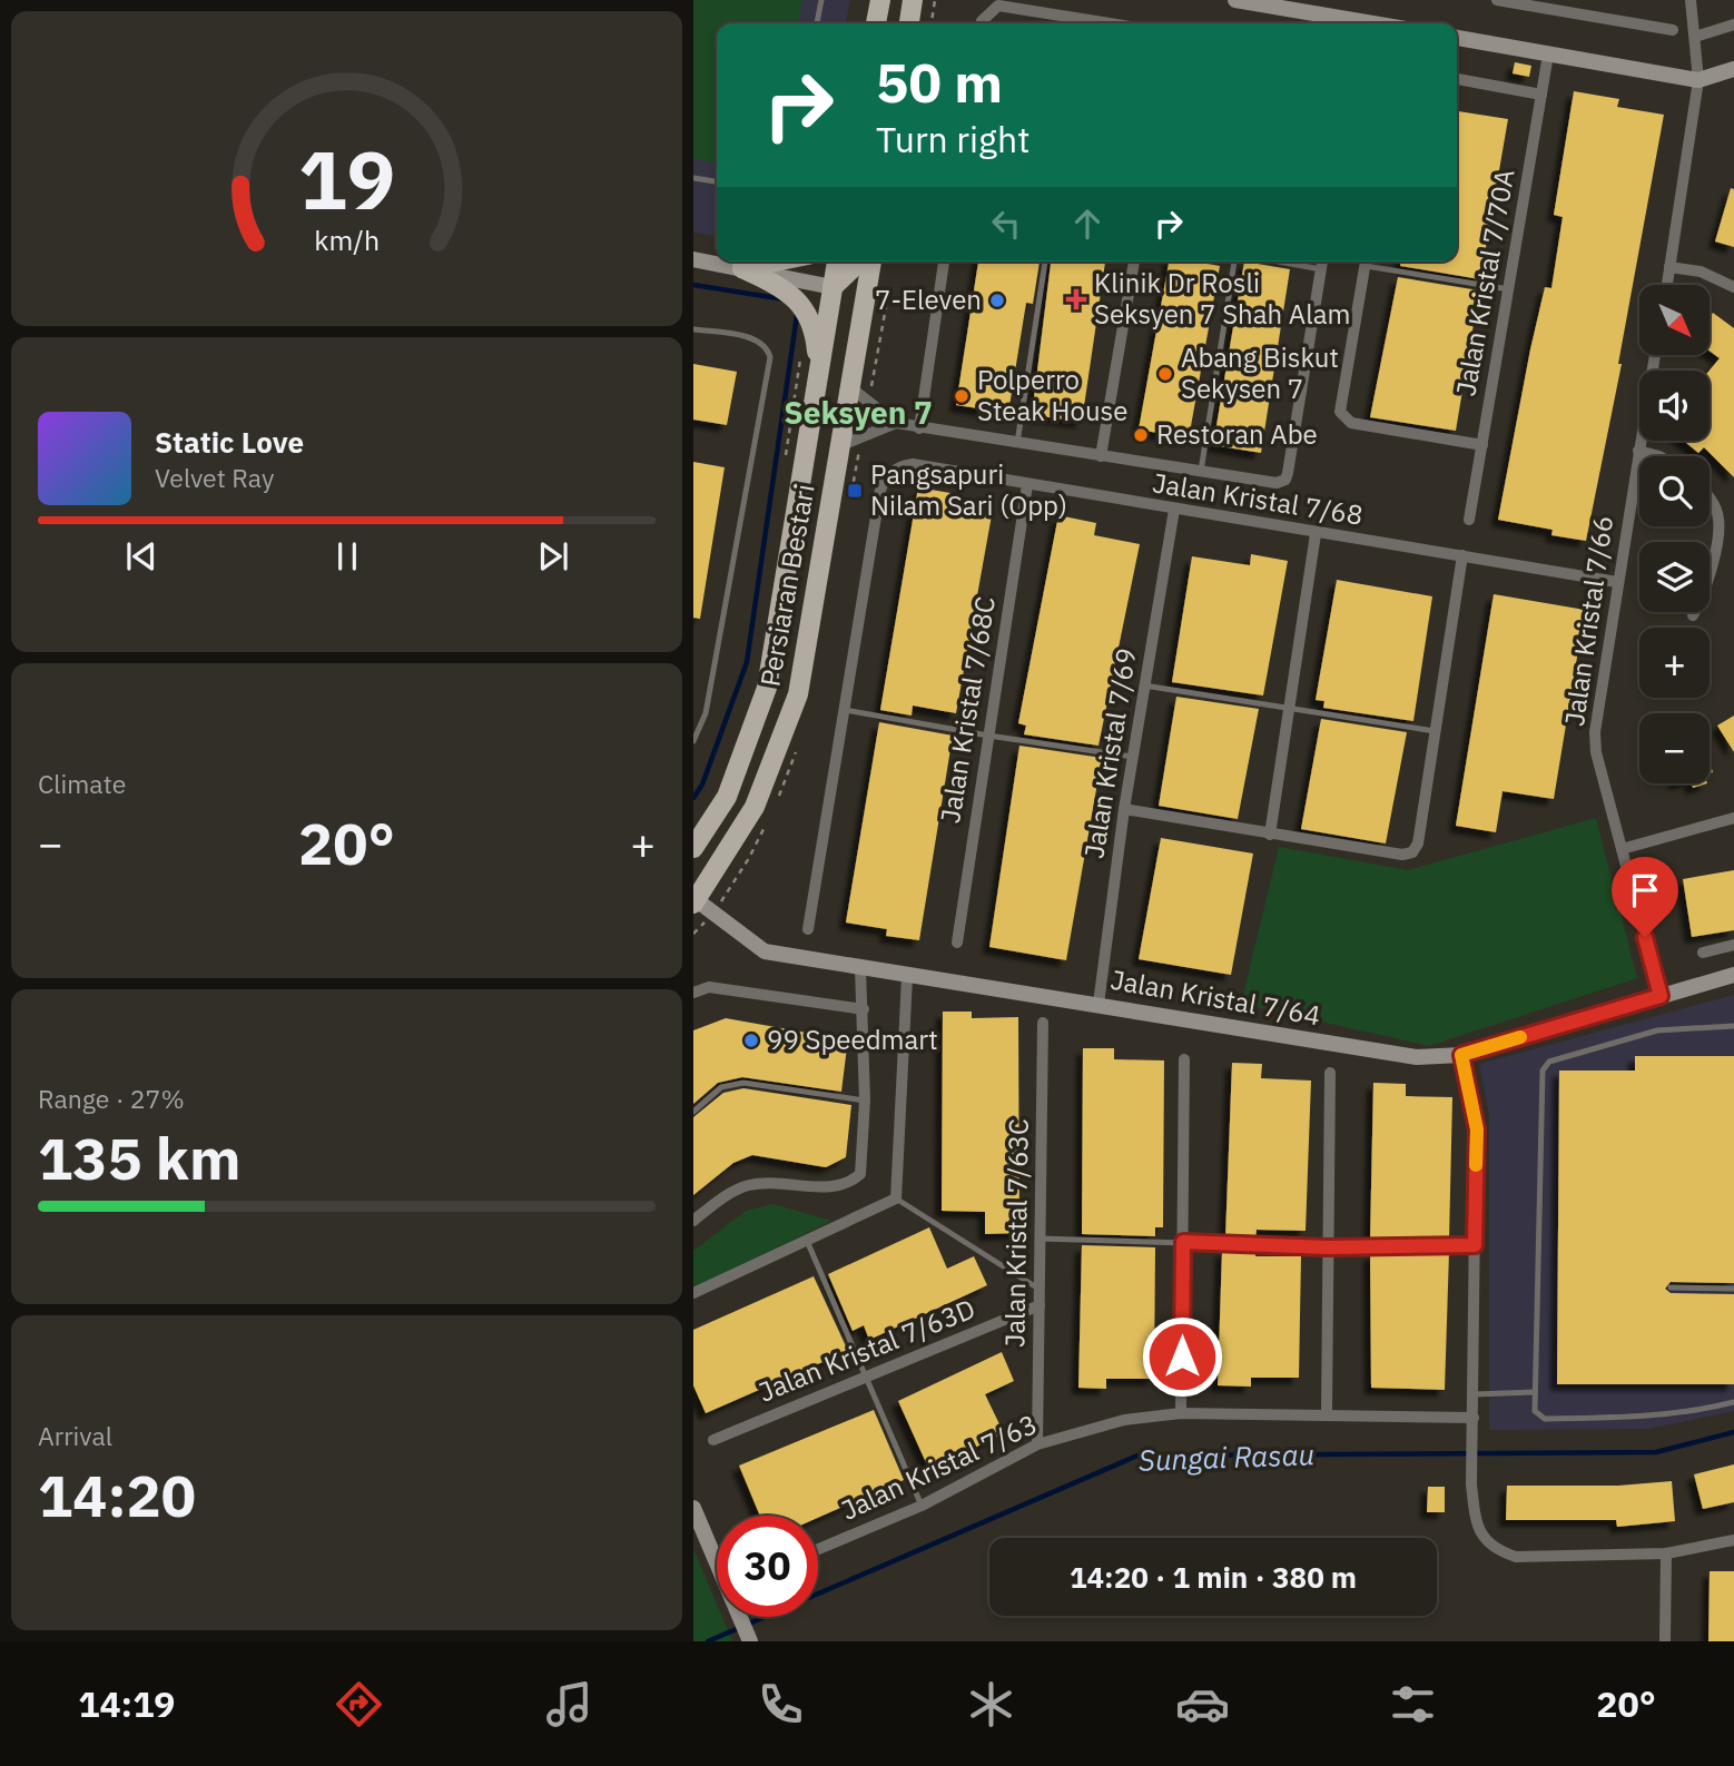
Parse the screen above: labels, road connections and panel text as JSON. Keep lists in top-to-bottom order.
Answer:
{
  "streets": {
    "main road": ["Persiaran Bestari"],
    "street": [
      "Jalan Kristal 7/70A",
      "Jalan Kristal 7/68",
      "Jalan Kristal 7/66",
      "Jalan Kristal 7/68C",
      "Jalan Kristal 7/69",
      "Jalan Kristal 7/64",
      "Jalan Kristal 7/63C",
      "Jalan Kristal 7/63D",
      "Jalan Kristal 7/63"
    ]
  },
  "crossings": [
    ["Jalan Kristal 7/68", "Jalan Kristal 7/66"],
    ["Jalan Kristal 7/68", "Jalan Kristal 7/68C"],
    ["Jalan Kristal 7/68", "Jalan Kristal 7/69"],
    ["Persiaran Bestari", "Jalan Kristal 7/64"],
    ["Jalan Kristal 7/66", "Jalan Kristal 7/64"],
    ["Jalan Kristal 7/69", "Jalan Kristal 7/64"],
    ["Jalan Kristal 7/63C", "Jalan Kristal 7/63D"],
    ["Jalan Kristal 7/63C", "Jalan Kristal 7/63"]
  ],
  "districts": ["Seksyen 7"],
  "water": ["Sungai Rasau"],
  "places": {
    "health": ["Klinik Dr Rosli Seksyen 7 Shah Alam"],
    "other": [
      "7-Eleven",
      "Abang Biskut Sekysen 7",
      "Polperro Steak House",
      "Restoran Abe",
      "99 Speedmart"
    ],
    "transit": ["Pangsapuri Nilam Sari (Opp)"]
  },
  "north": "bottom right",
  "page": {
    "turn": ["50 m", "Turn right"],
    "map_buttons": ["+", "−"],
    "song": ["Static Love", "Velvet Ray"],
    "tile": [
      "Climate",
      ["Range · 27%", "135 km"],
      ["Arrival", "14:20"]
    ],
    "heat": ["−", "20°", "+"],
    "limit": "30",
    "trip": "14:20 · 1 min · 380 m",
    "tabs": ["14:19", "20°"],
    "gauge": ["19", "km/h"]
  }
}
